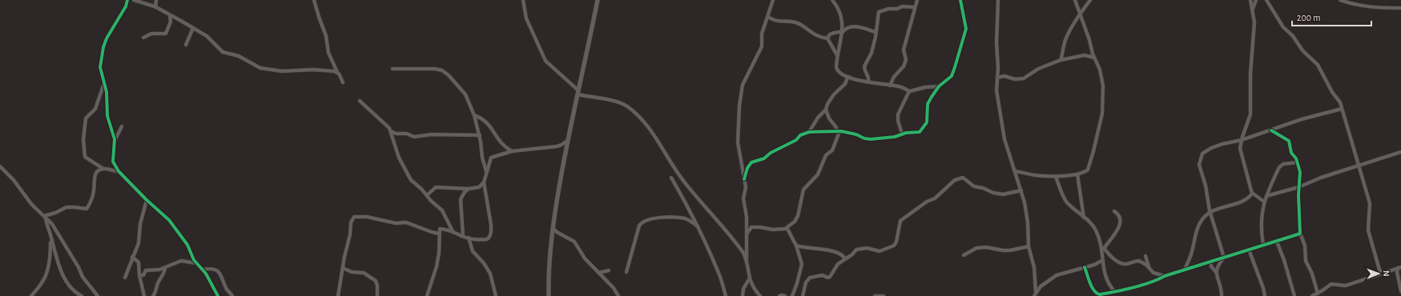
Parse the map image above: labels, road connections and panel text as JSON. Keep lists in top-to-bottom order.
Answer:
{
  "scale_bar": "200 m",
  "north": "right"
}
